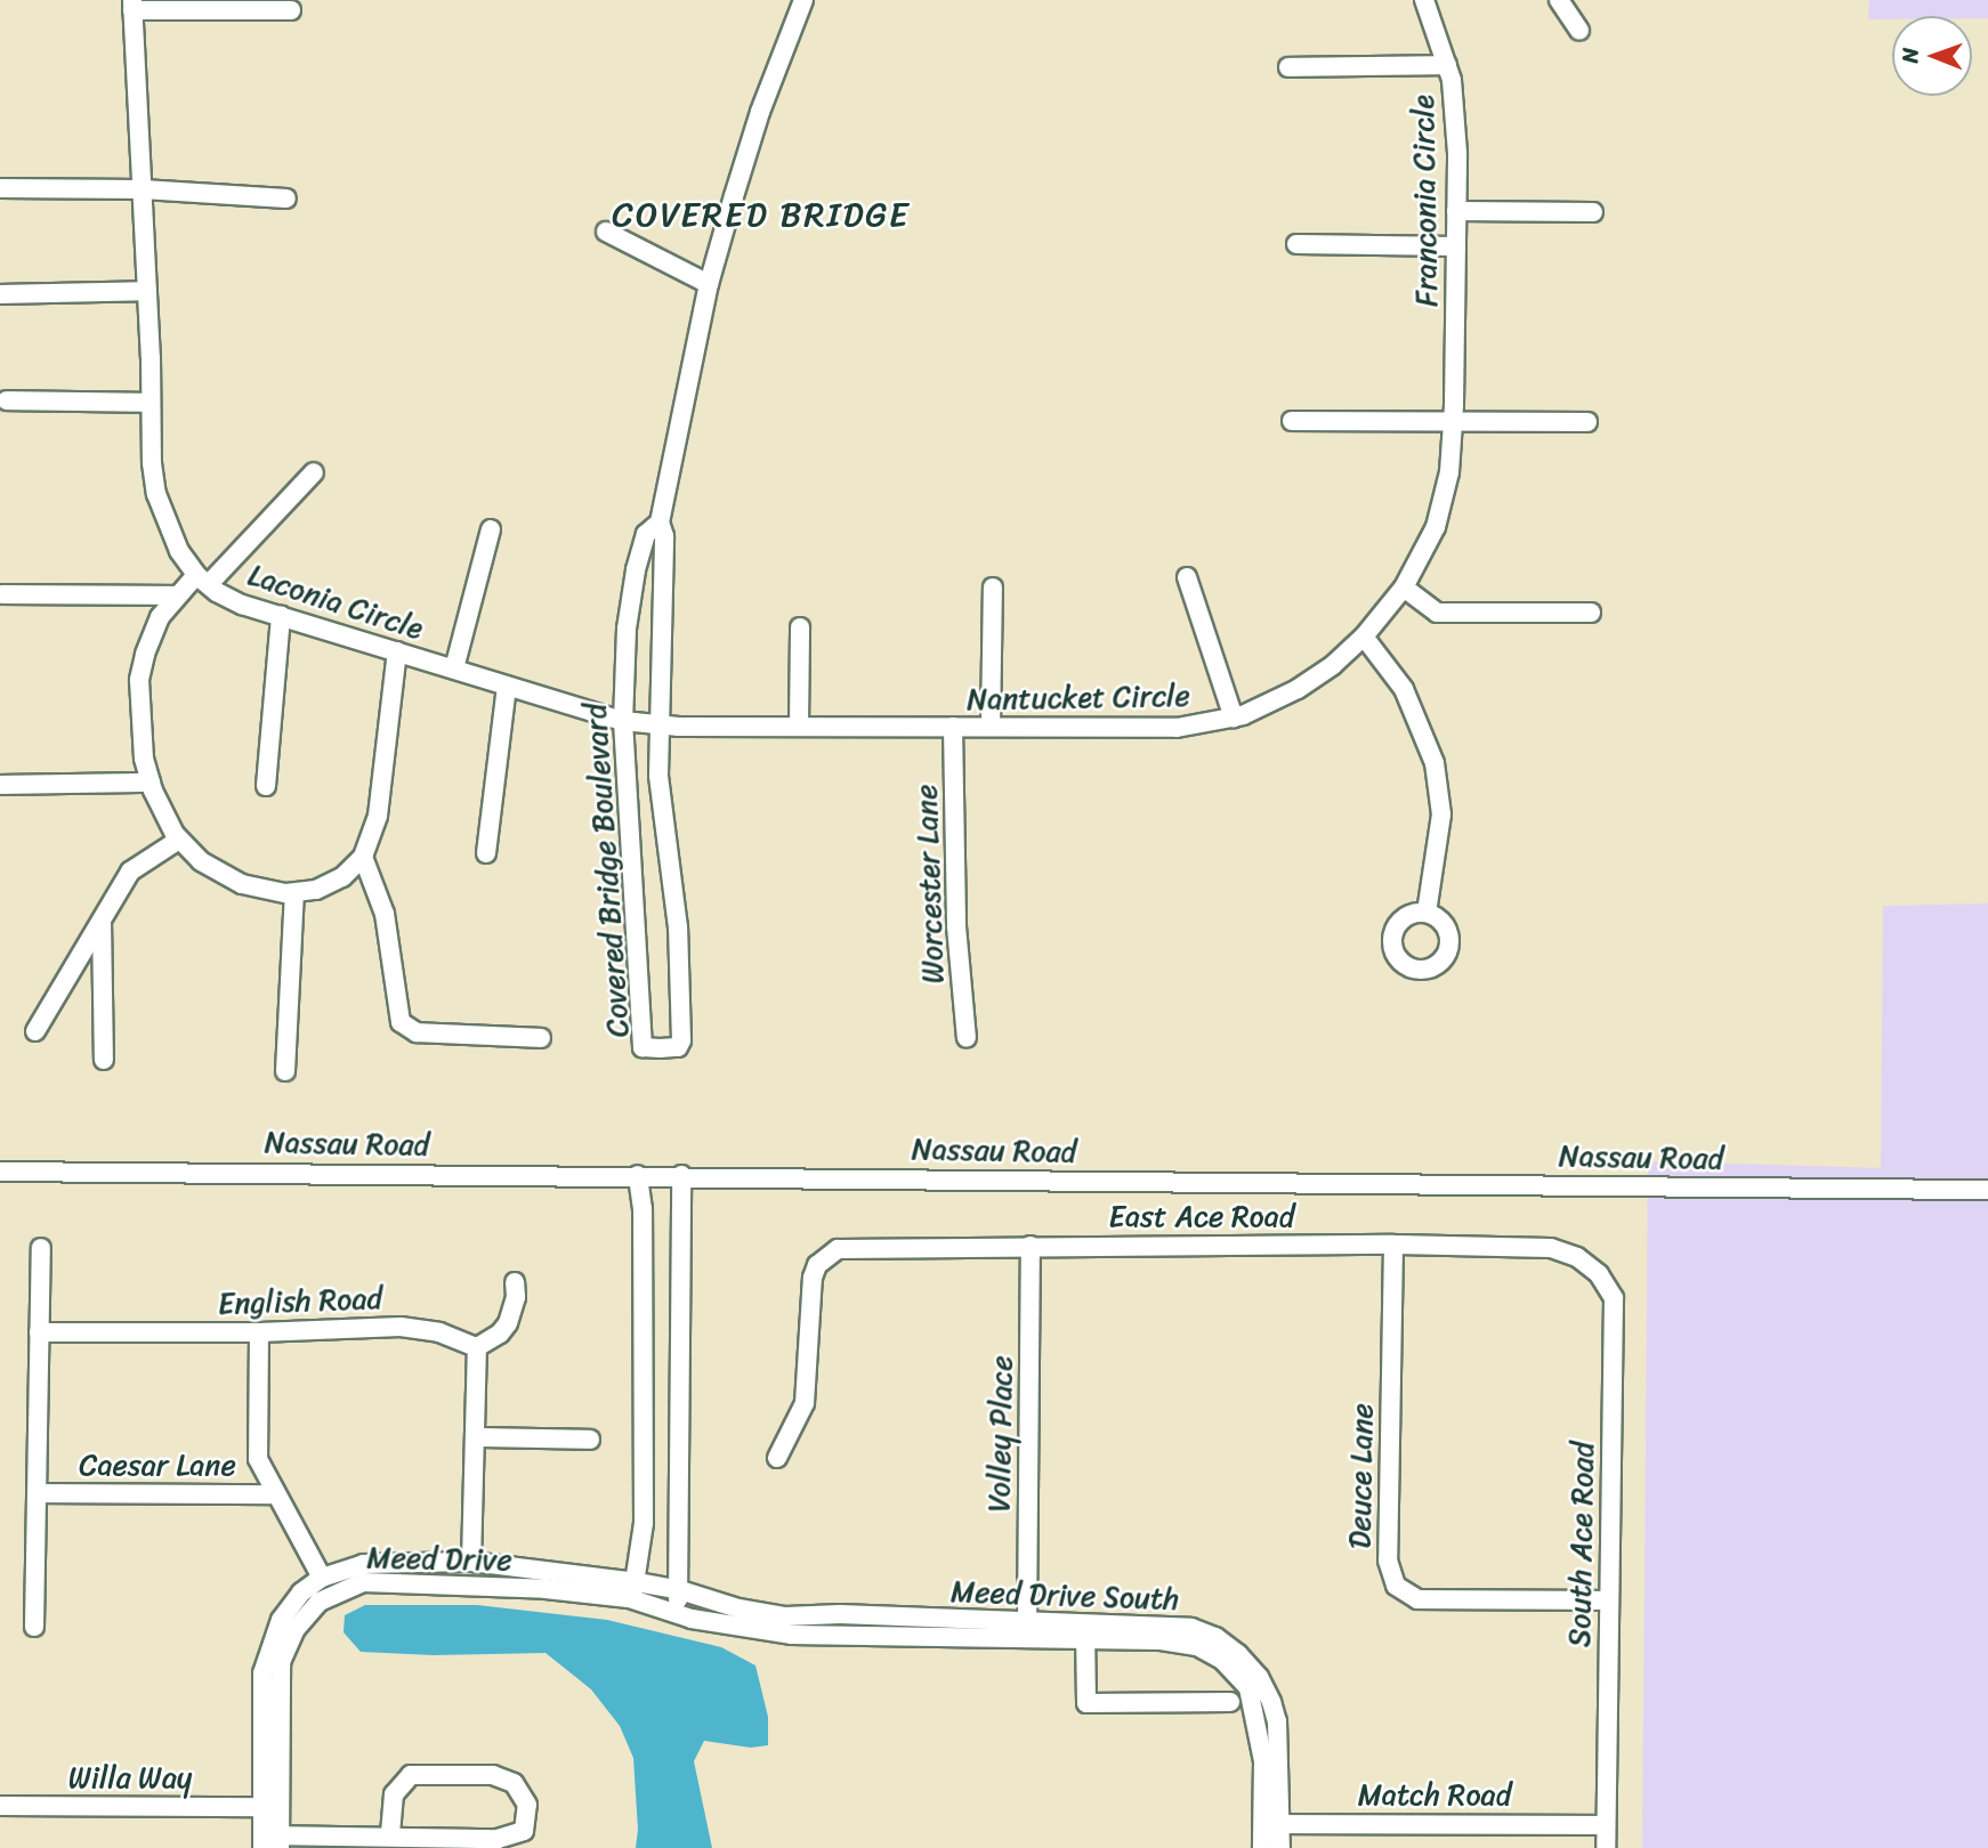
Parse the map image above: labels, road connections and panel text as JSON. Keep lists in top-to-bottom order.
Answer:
{
  "streets": {
    "street": [
      "Franconia Circle",
      "Laconia Circle",
      "Nantucket Circle",
      "Covered Bridge Boulevard",
      "Worcester Lane",
      "Nassau Road",
      "East Ace Road",
      "English Road",
      "Volley Place",
      "Caesar Lane",
      "Deuce Lane",
      "South Ace Road",
      "Meed Drive",
      "Meed Drive South",
      "Willa Way",
      "Match Road"
    ]
  },
  "crossings": [
    ["Franconia Circle", "Nantucket Circle"],
    ["Laconia Circle", "Nantucket Circle"],
    ["Laconia Circle", "Covered Bridge Boulevard"],
    ["Nantucket Circle", "Covered Bridge Boulevard"],
    ["Nantucket Circle", "Worcester Lane"],
    ["East Ace Road", "Volley Place"],
    ["East Ace Road", "Deuce Lane"],
    ["East Ace Road", "South Ace Road"],
    ["Volley Place", "Meed Drive South"],
    ["Deuce Lane", "South Ace Road"],
    ["South Ace Road", "Match Road"],
    ["Meed Drive", "Meed Drive South"],
    ["Meed Drive", "Willa Way"],
    ["Meed Drive South", "Match Road"]
  ],
  "districts": ["COVERED BRIDGE"],
  "north": "left"
}
